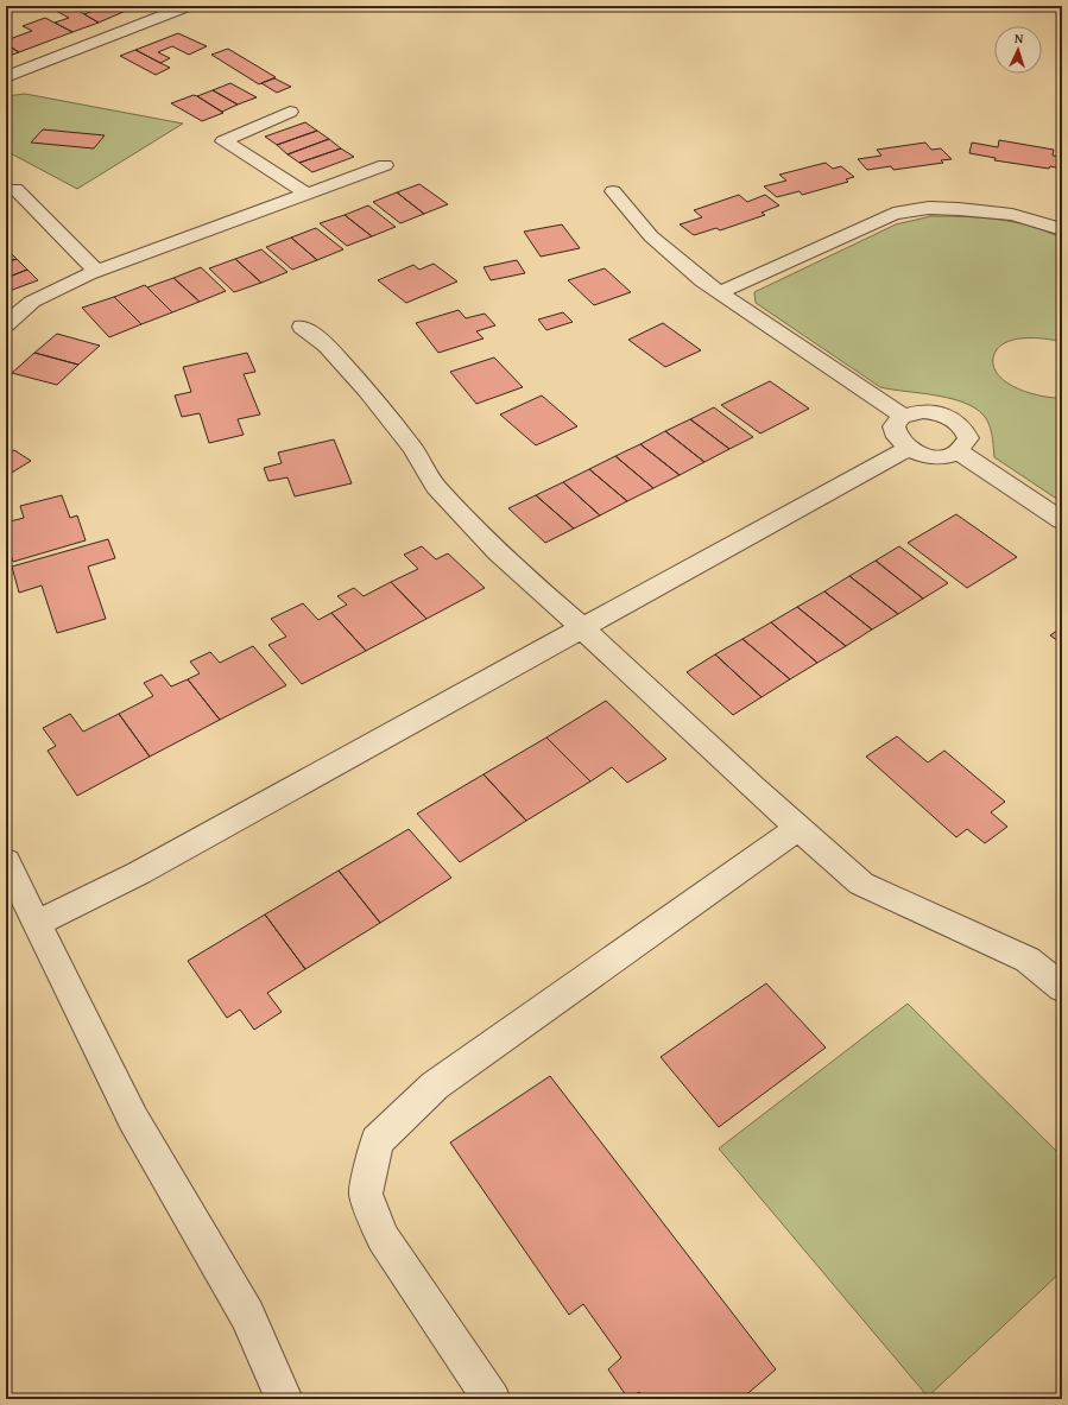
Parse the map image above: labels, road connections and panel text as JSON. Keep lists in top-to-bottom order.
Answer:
{
  "north": "top"
}
